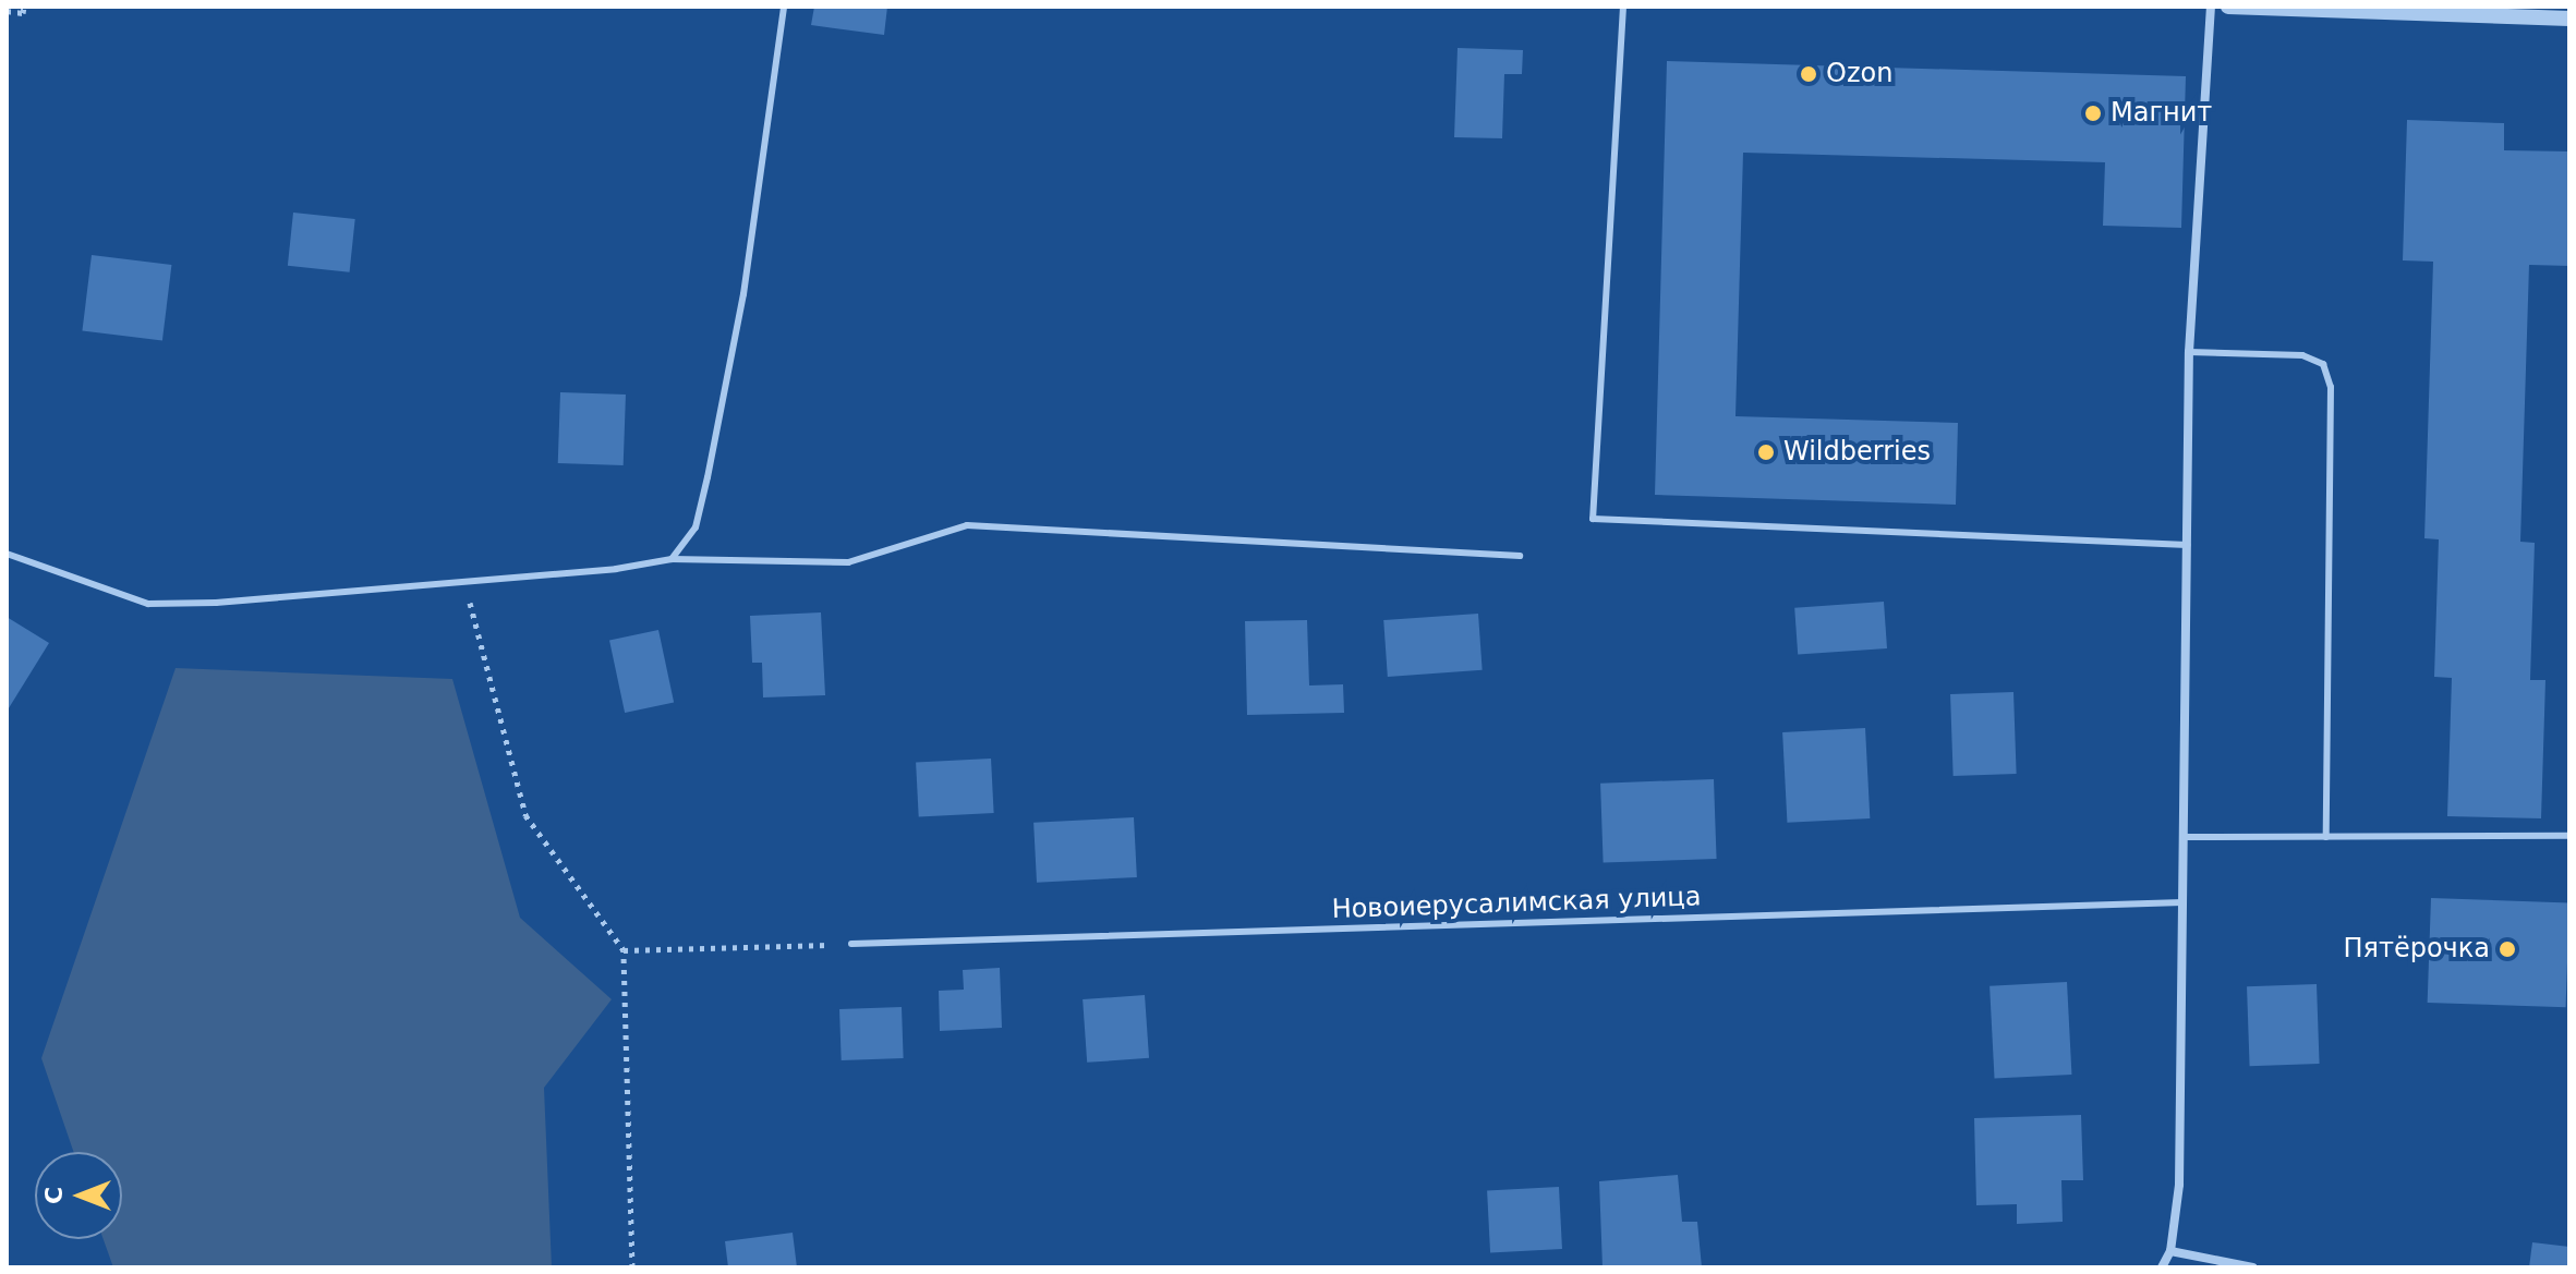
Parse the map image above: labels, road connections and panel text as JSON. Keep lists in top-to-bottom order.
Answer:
{
  "streets": {
    "lane": ["Новоиерусалимская улица"]
  },
  "places": [
    "Ozon",
    "Магнит",
    "Wildberries",
    "Пятёрочка"
  ],
  "north": "left"
}
